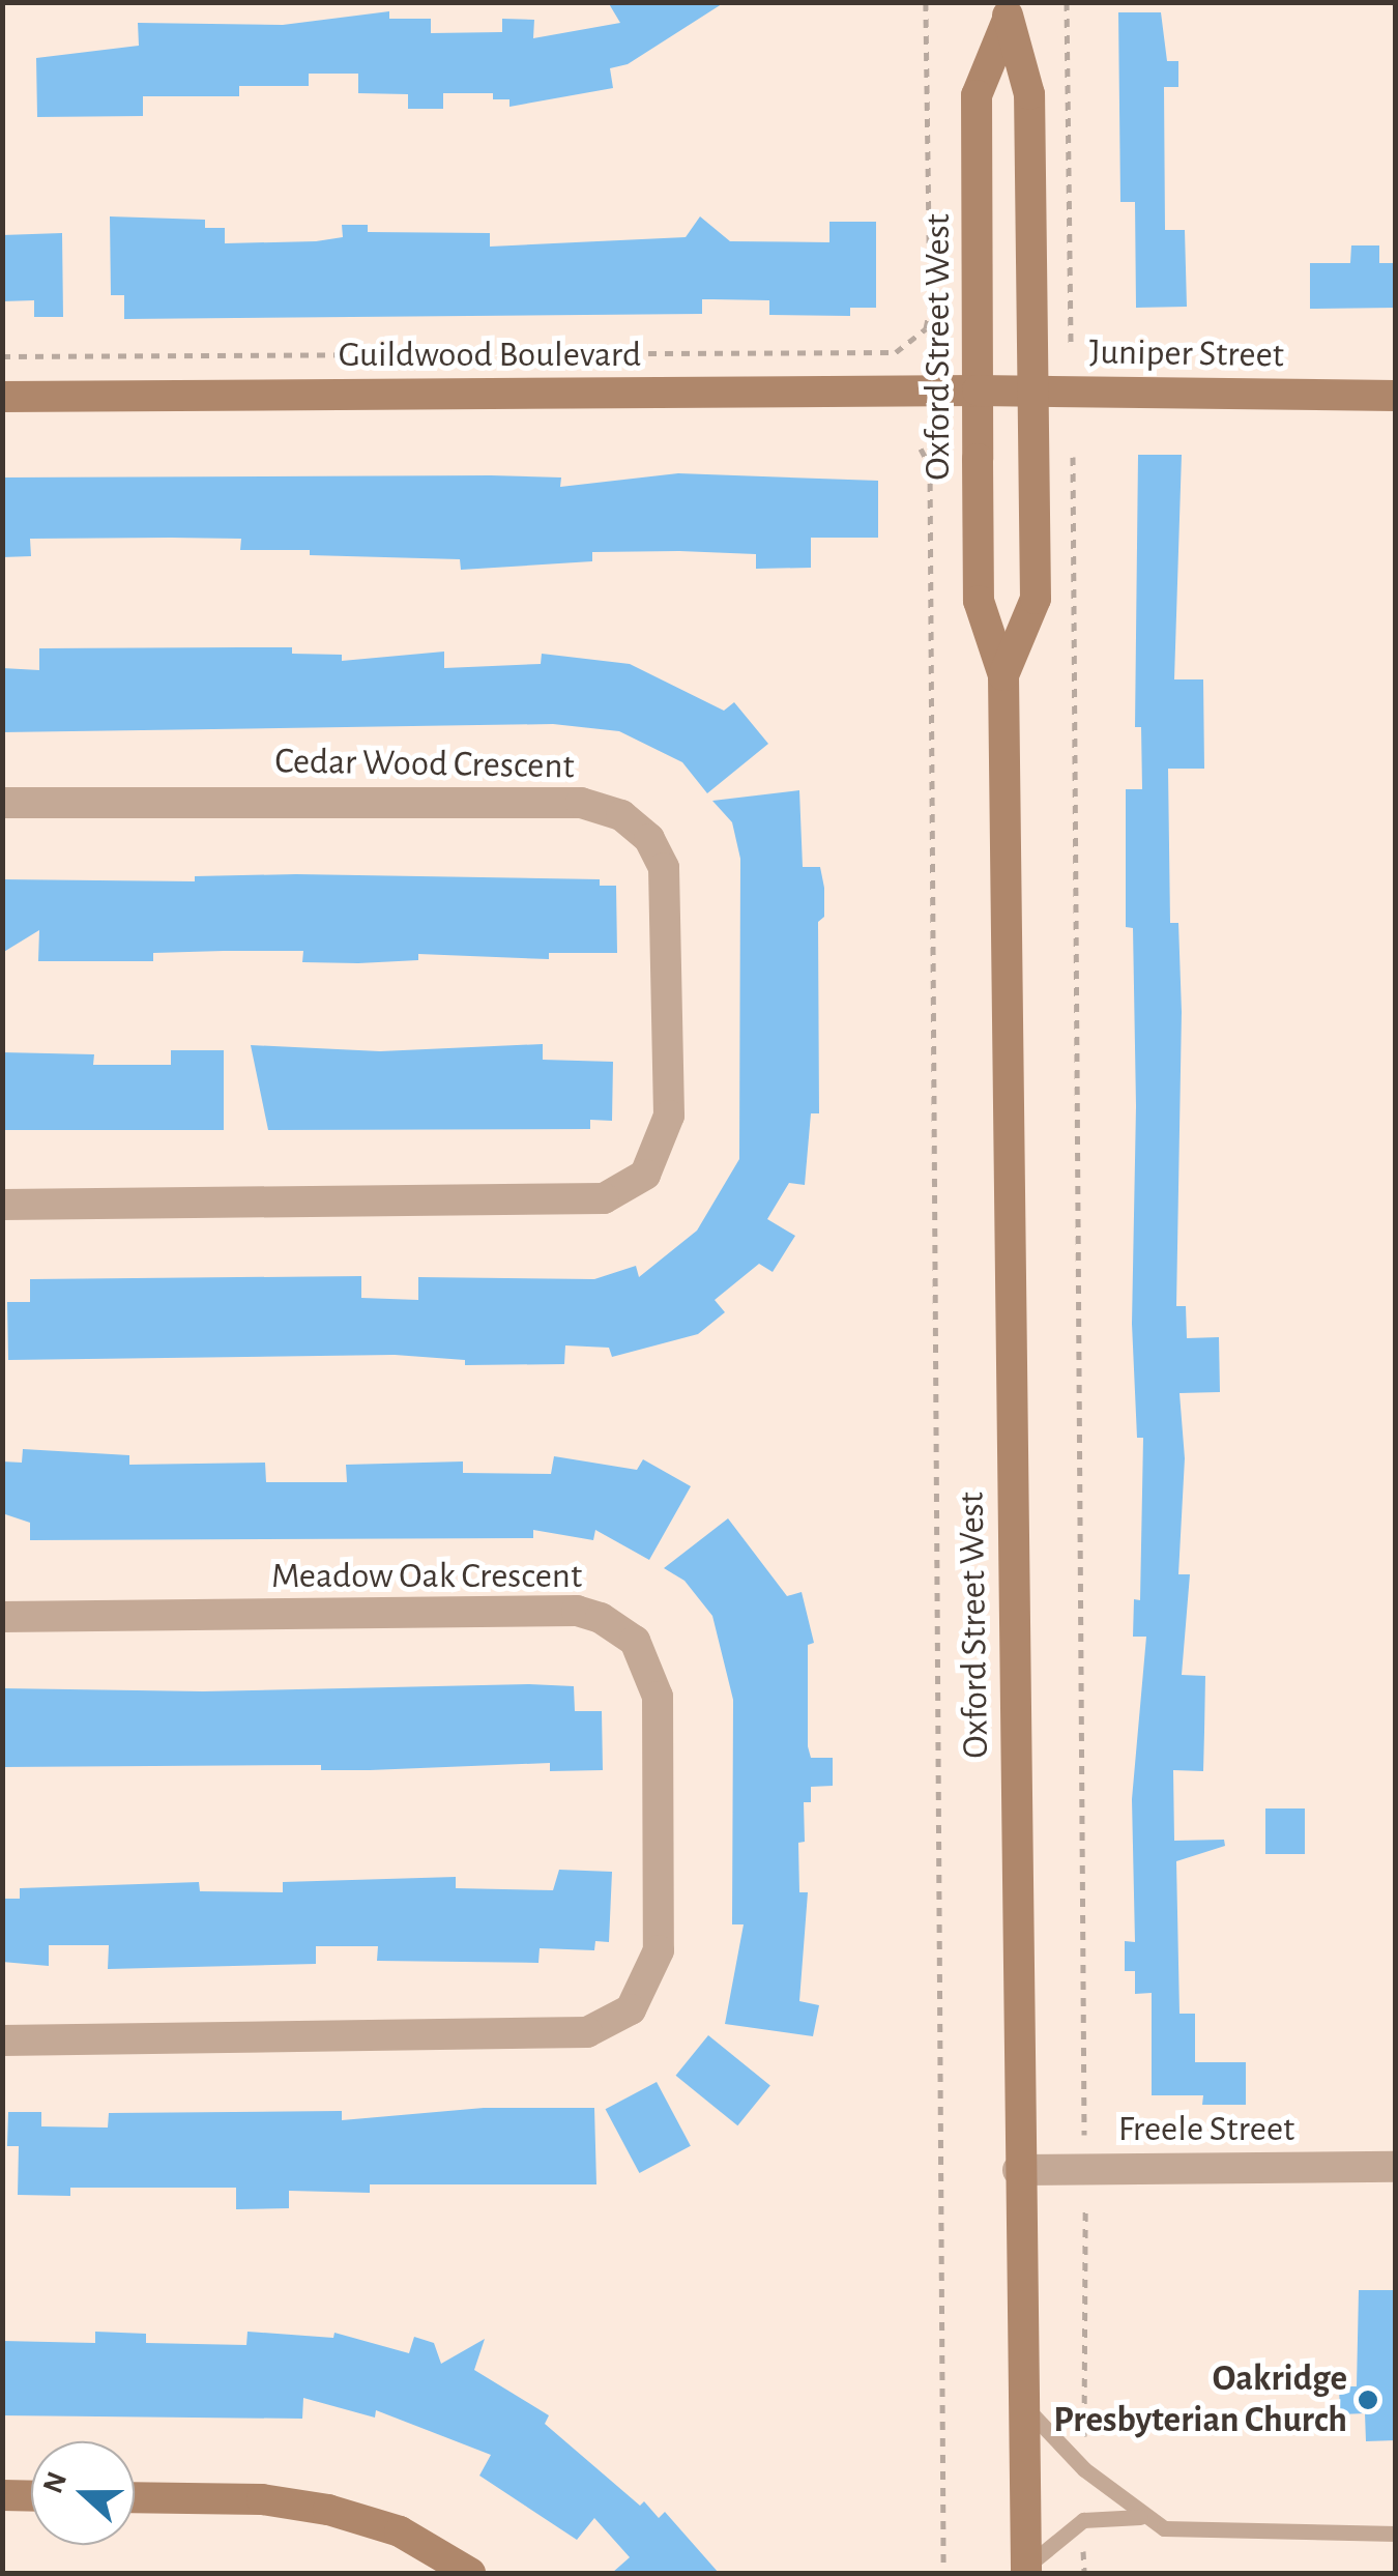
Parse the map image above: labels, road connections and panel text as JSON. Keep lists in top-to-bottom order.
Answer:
{
  "streets": {
    "main road": ["Oxford Street West", "Juniper Street", "Guildwood Boulevard"],
    "street": ["Cedar Wood Crescent", "Meadow Oak Crescent", "Freele Street"]
  },
  "crossings": [
    ["Oxford Street West", "Juniper Street"],
    ["Oxford Street West", "Guildwood Boulevard"],
    ["Oxford Street West", "Freele Street"],
    ["Juniper Street", "Guildwood Boulevard"]
  ],
  "places": ["Oakridge Presbyterian Church"],
  "north": "left"
}
